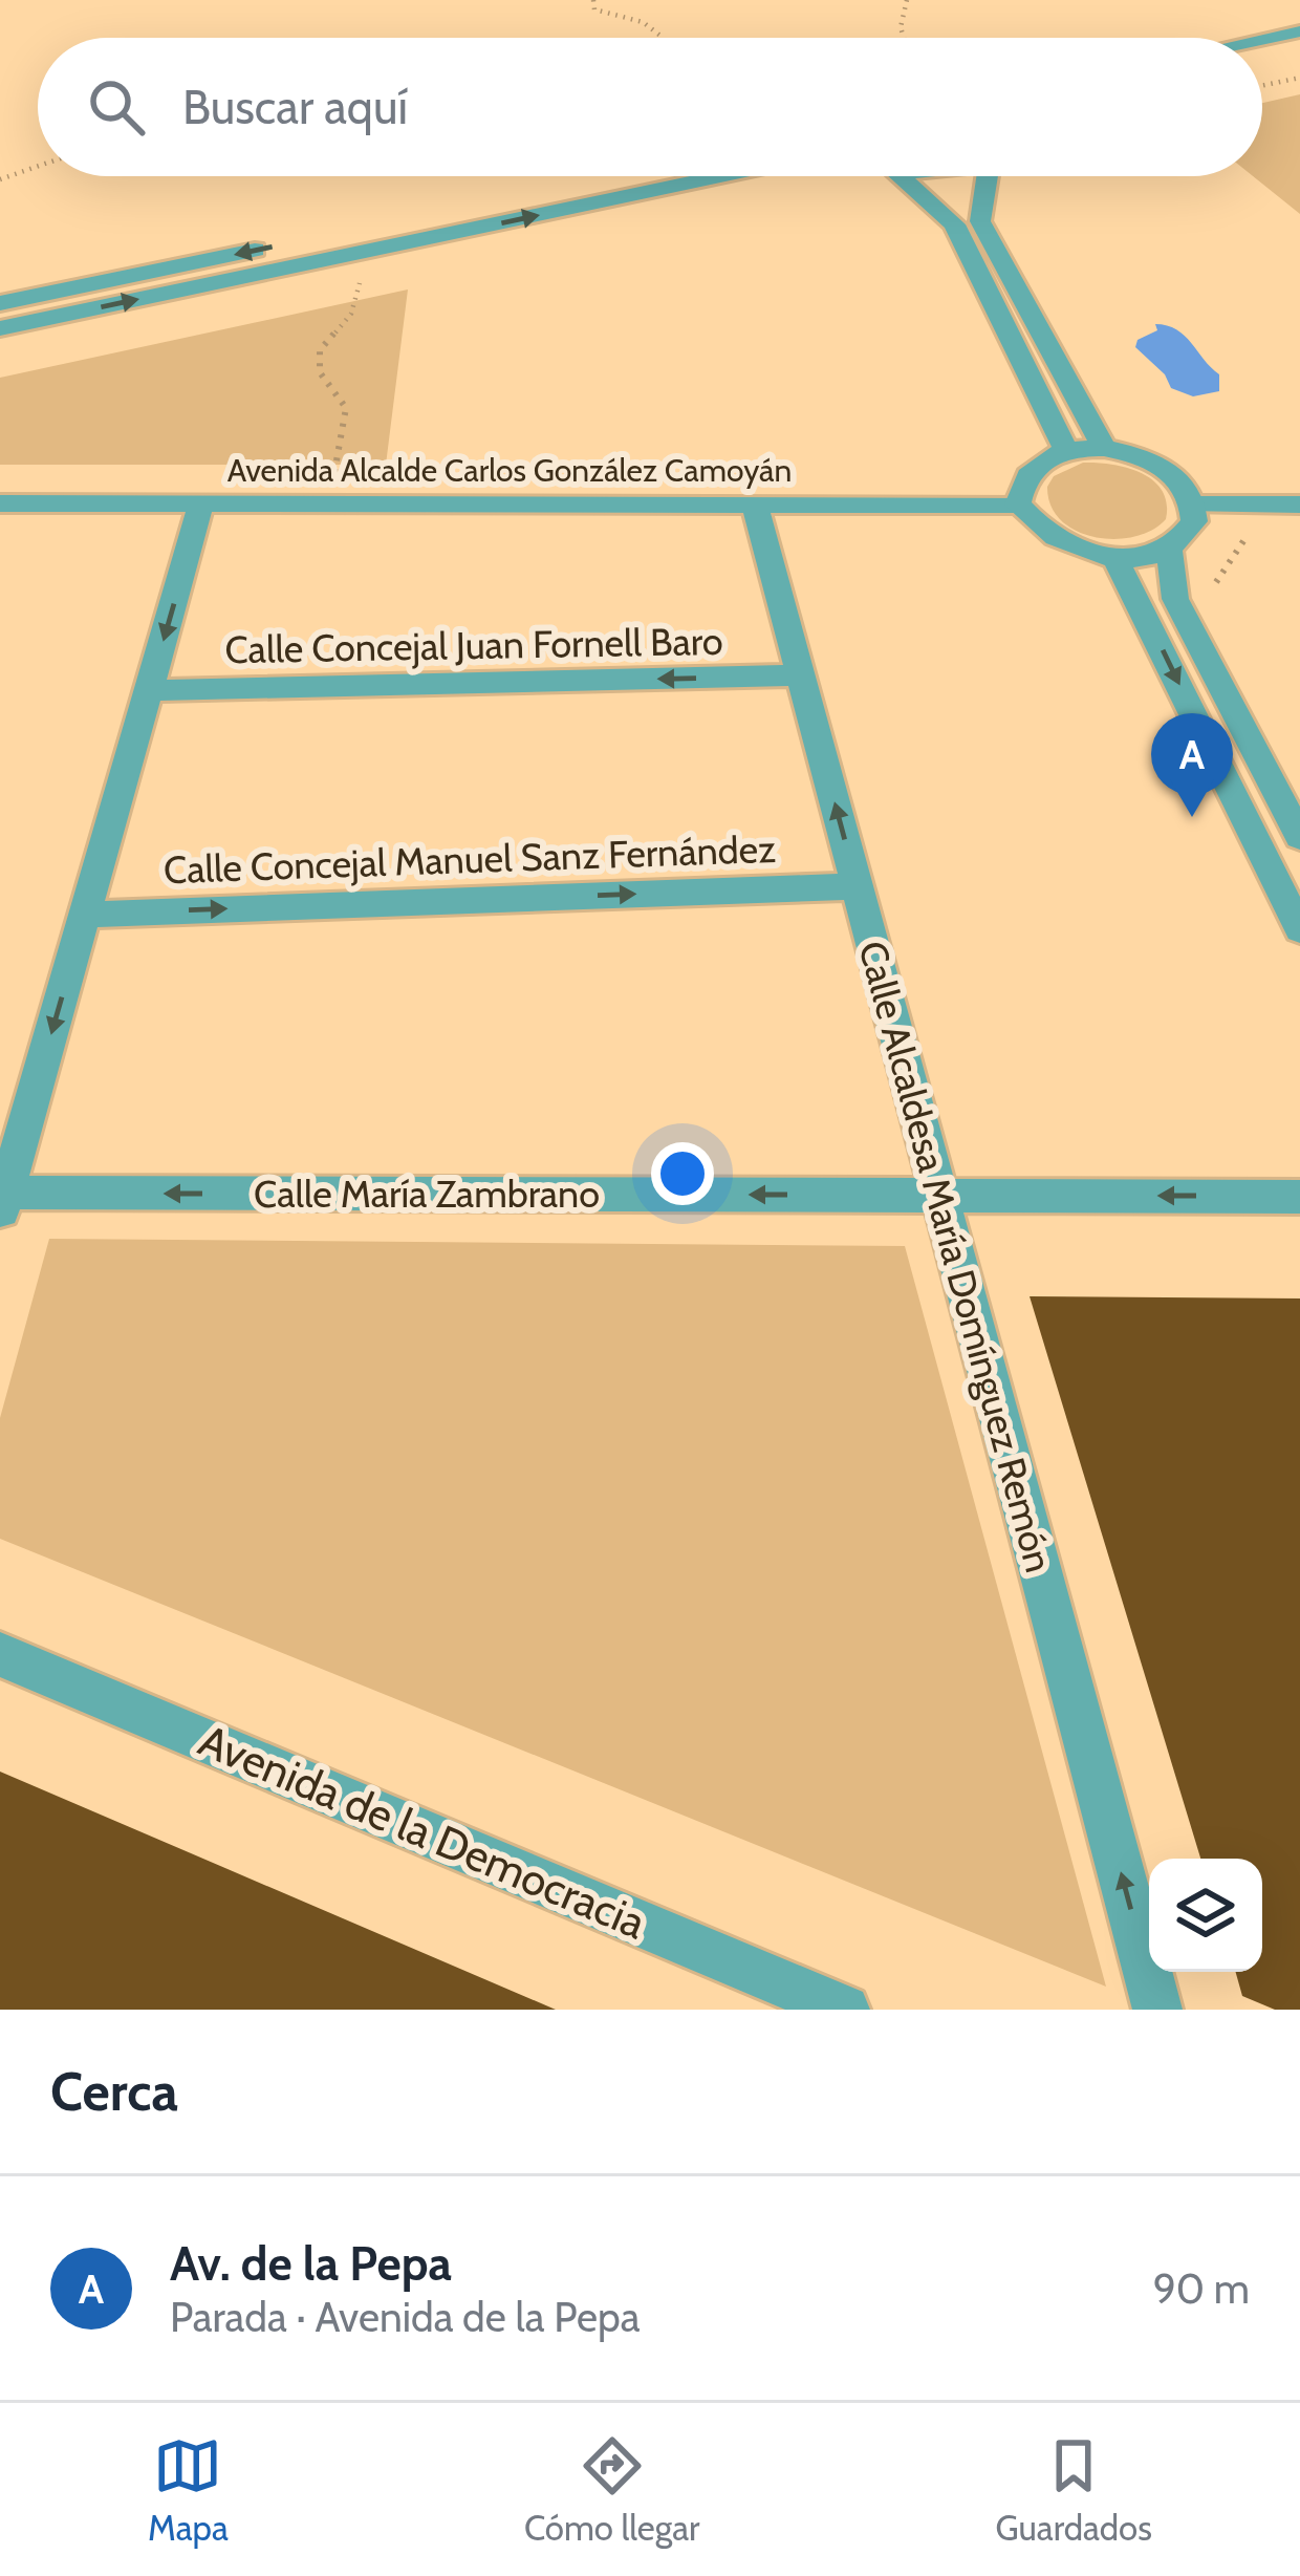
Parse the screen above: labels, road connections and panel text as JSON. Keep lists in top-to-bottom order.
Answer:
{
  "streets": {
    "street": [
      "Avenida Alcalde Carlos González Camoyán",
      "Calle Concejal Juan Fornell Baro",
      "Calle Concejal Manuel Sanz Fernández",
      "Calle María Zambrano",
      "Calle Alcaldesa María Domínguez Remón",
      "Avenida de la Democracia"
    ]
  },
  "crossings": [
    ["Avenida Alcalde Carlos González Camoyán", "Calle Alcaldesa María Domínguez Remón"],
    ["Calle Concejal Juan Fornell Baro", "Calle Alcaldesa María Domínguez Remón"],
    ["Calle Concejal Manuel Sanz Fernández", "Calle Alcaldesa María Domínguez Remón"],
    ["Calle María Zambrano", "Calle Alcaldesa María Domínguez Remón"]
  ],
  "one_way": [
    "Calle Concejal Juan Fornell Baro",
    "Calle Concejal Manuel Sanz Fernández",
    "Calle María Zambrano",
    "Calle Alcaldesa María Domínguez Remón"
  ],
  "page": {
    "search": "Buscar aquí",
    "pins": "A",
    "heading": "Cerca",
    "list": [
      {
        "mark": "A",
        "name": "Av. de la Pepa",
        "note": "Parada · Avenida de la Pepa",
        "value": "90 m"
      }
    ],
    "nav": ["Mapa", "Cómo llegar", "Guardados"]
  }
}
